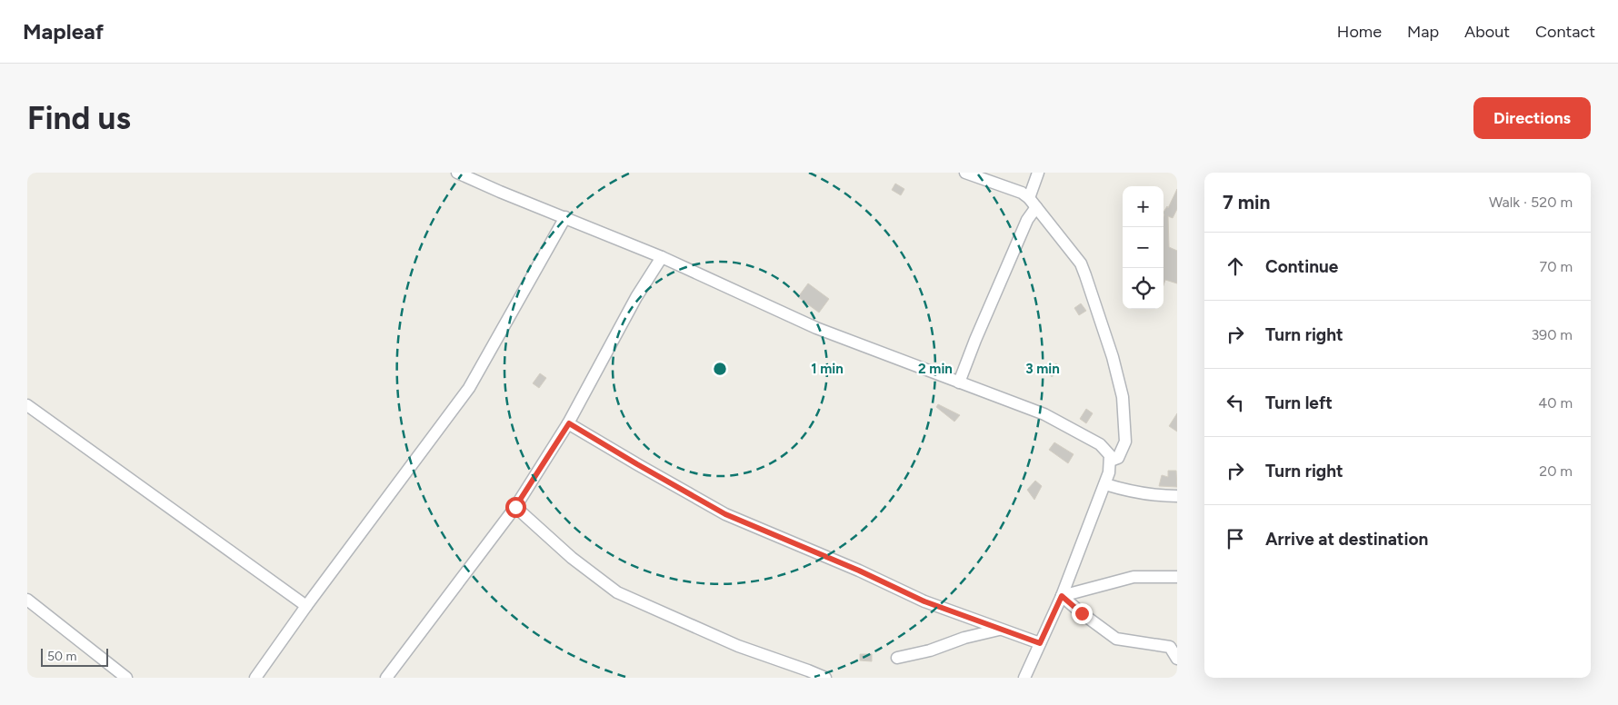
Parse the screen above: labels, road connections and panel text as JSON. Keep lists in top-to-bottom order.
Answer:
{
  "scale_bar": "50 m",
  "page": {
    "header": "Mapleaf",
    "nav": [
      "Home",
      "Map",
      "About",
      "Contact"
    ],
    "buttons": "Directions",
    "title": "Find us",
    "heading": ["7 min", "Walk · 520 m"],
    "map_buttons": ["+", "−"],
    "list": [
      ["Continue", "70 m"],
      ["Turn right", "390 m"],
      ["Turn left", "40 m"],
      ["Turn right", "20 m"],
      "Arrive at destination"
    ],
    "scale": "50 m"
  },
  "rings": ["1 min", "2 min", "3 min"]
}
